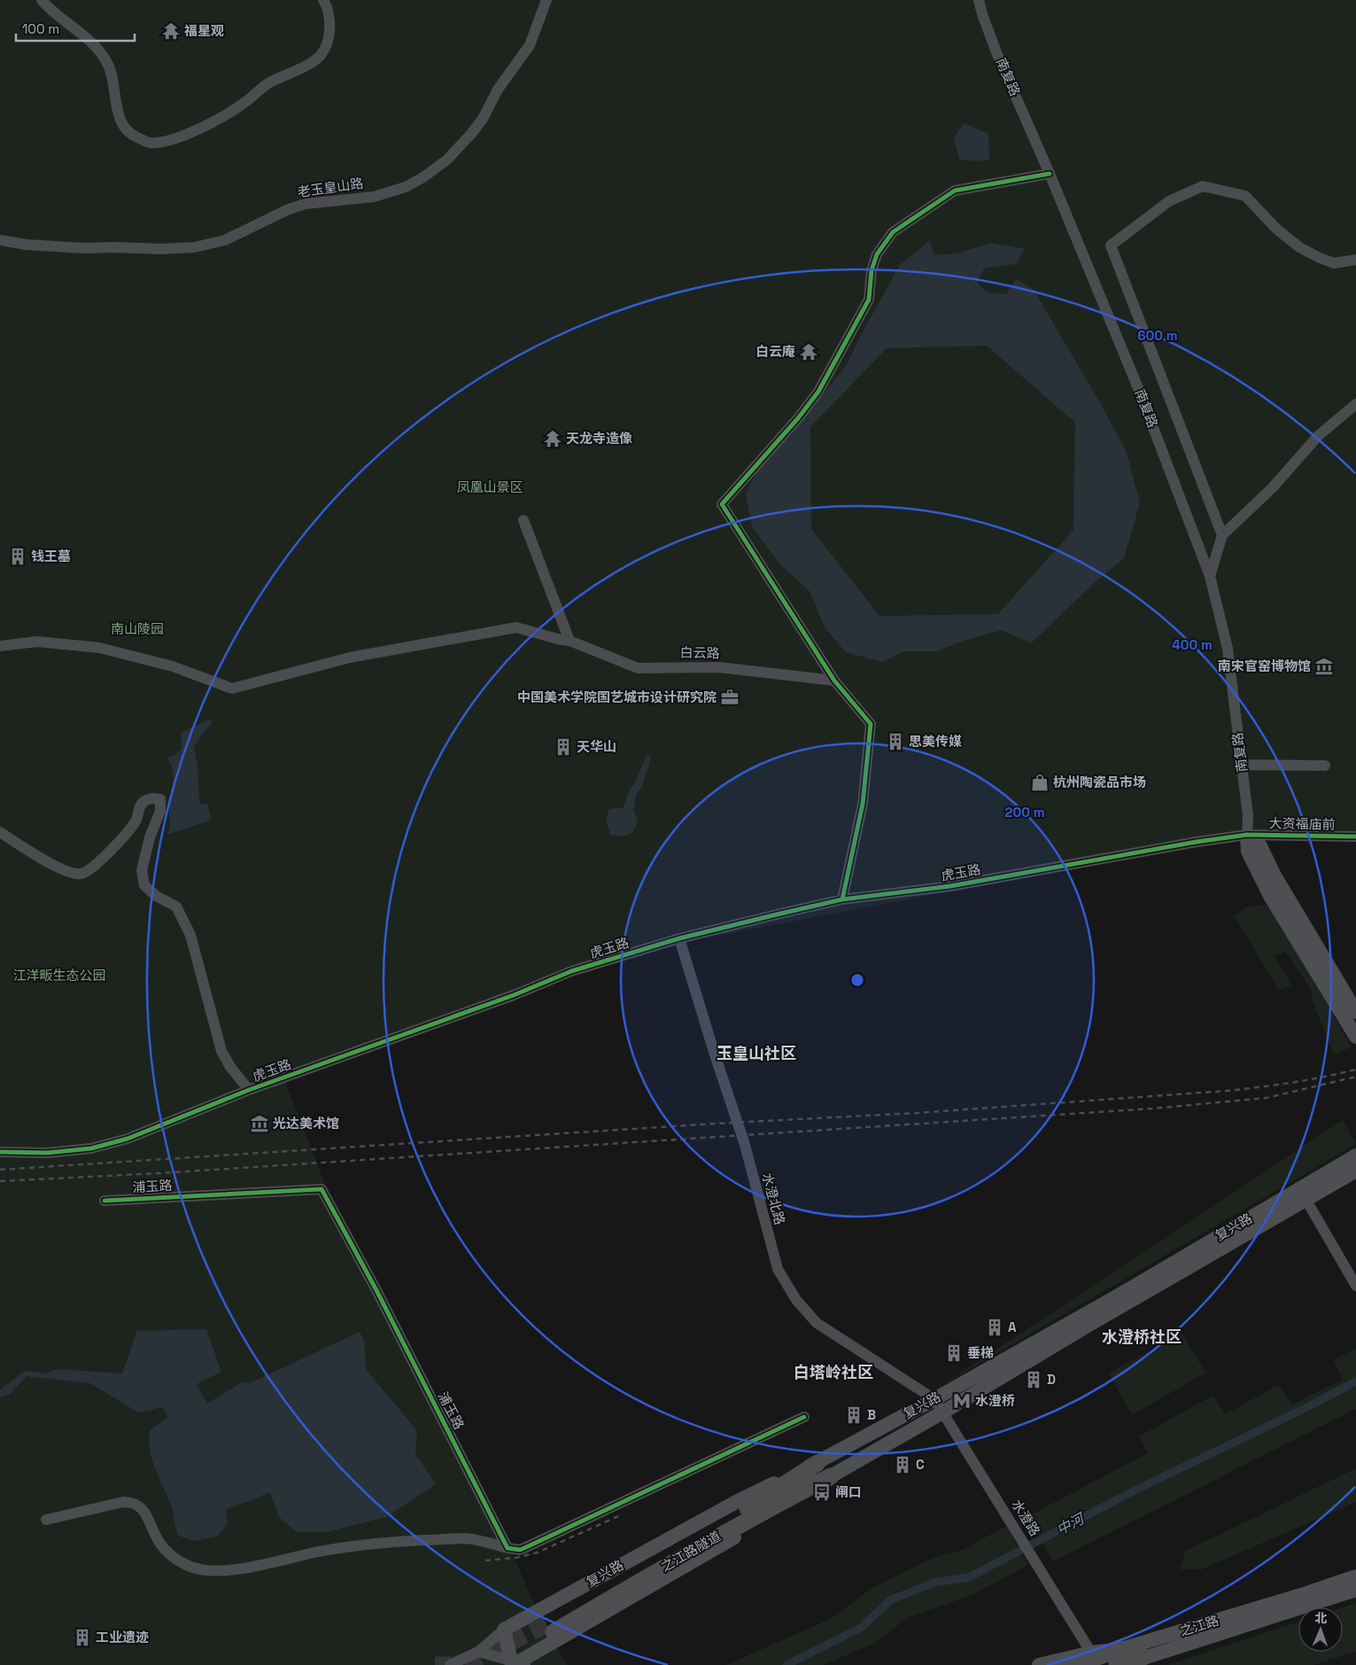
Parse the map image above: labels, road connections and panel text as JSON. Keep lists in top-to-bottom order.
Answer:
{
  "streets": {
    "highway": ["之江路隧道"],
    "main road": ["南复路", "复兴路", "之江路"],
    "street": [
      "老玉皇山路",
      "白云路",
      "大资福庙前",
      "虎玉路",
      "浦玉路",
      "水澄北路",
      "水澄路"
    ]
  },
  "crossings": [
    ["南复路", "大资福庙前"],
    ["南复路", "虎玉路"],
    ["大资福庙前", "虎玉路"],
    ["虎玉路", "水澄北路"],
    ["水澄北路", "复兴路"],
    ["水澄北路", "水澄路"],
    ["复兴路", "水澄路"],
    ["复兴路", "之江路隧道"],
    ["水澄路", "之江路"]
  ],
  "districts": ["玉皇山社区", "水澄桥社区", "白塔岭社区"],
  "water": ["中河"],
  "parks": ["凤凰山景区", "南山陵园", "江洋畈生态公园"],
  "places": {
    "temple": ["福星观", "白云庵", "天龙寺造像"],
    "building": [
      "钱王墓",
      "思美传媒",
      "天华山",
      "A",
      "垂梯",
      "D",
      "B",
      "C",
      "工业遗迹"
    ],
    "museum": ["南宋官窑博物馆", "光达美术馆"],
    "office": ["中国美术学院国艺城市设计研究院"],
    "shop": ["杭州陶瓷品市场"],
    "metro station": ["水澄桥"],
    "bus stop": ["闸口"]
  },
  "scale_bar": "100 m",
  "north": "top",
  "rings": ["600 m", "400 m", "200 m"]
}
